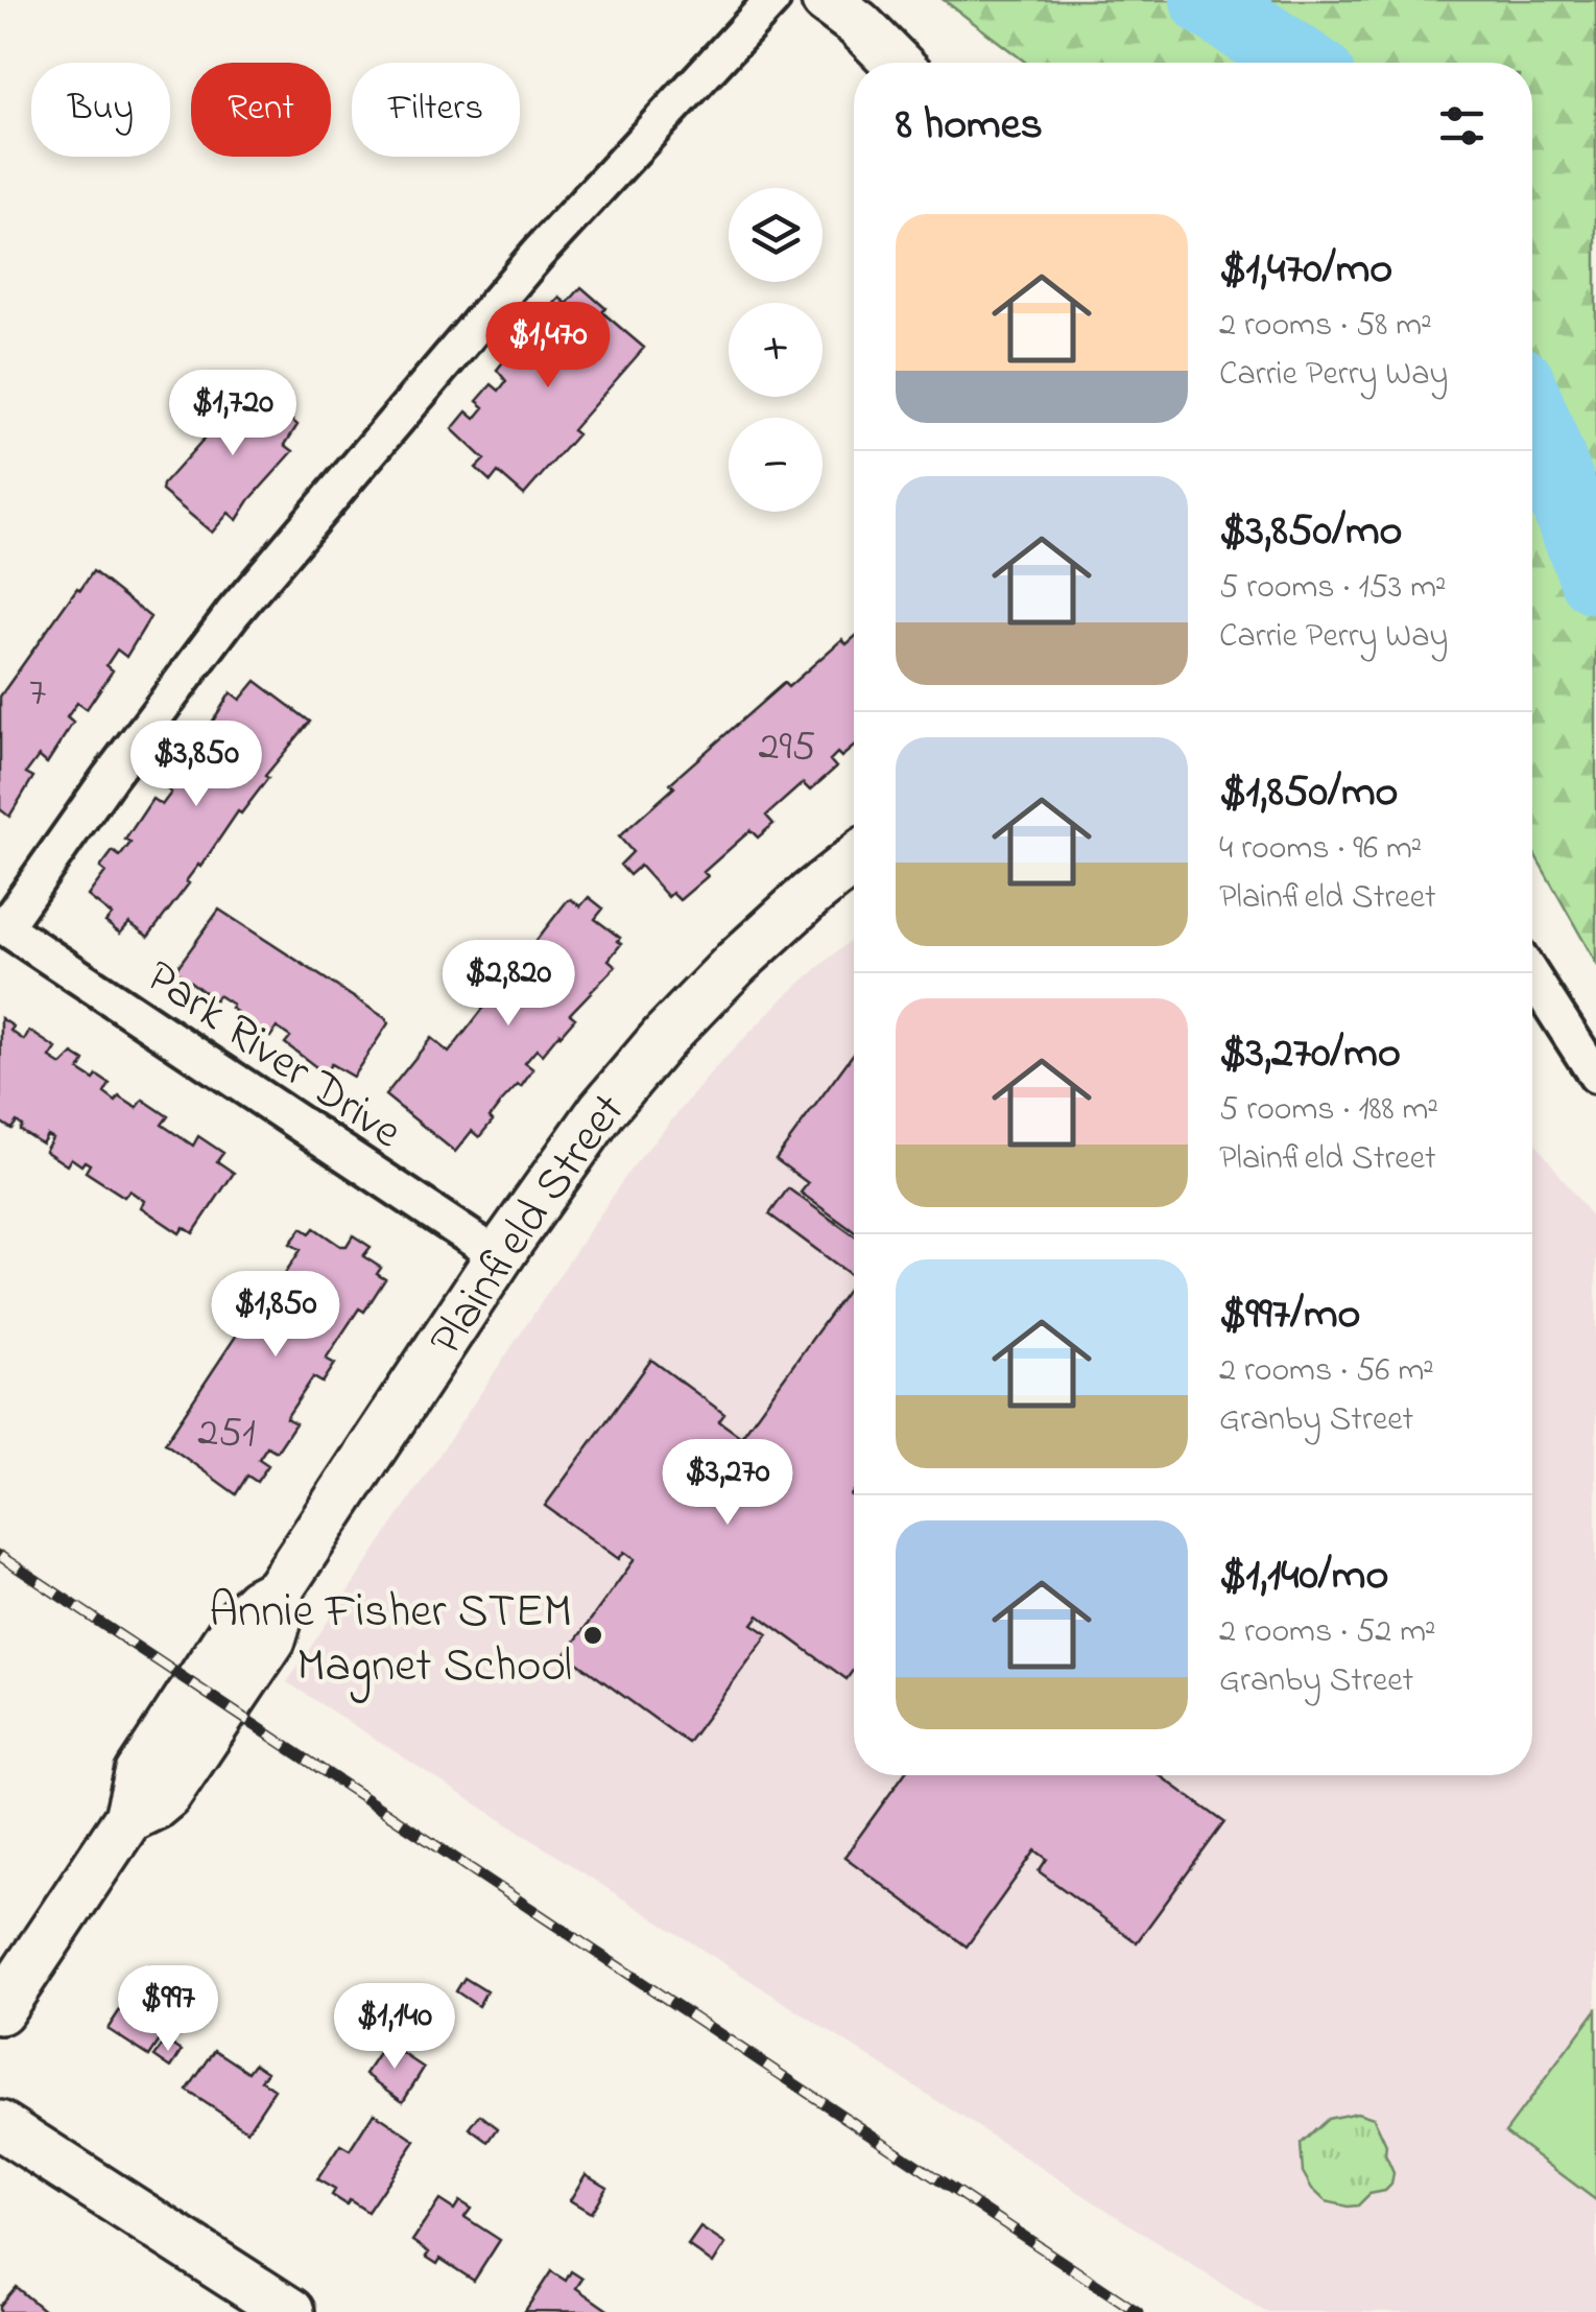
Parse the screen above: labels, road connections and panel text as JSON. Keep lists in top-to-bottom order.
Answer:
{
  "streets": {
    "street": ["Park River Drive", "Plainfield Street"]
  },
  "crossings": [
    ["Park River Drive", "Plainfield Street"]
  ],
  "places": ["Annie Fisher STEM Magnet School"],
  "house_numbers": ["7", "295", "251"],
  "page": {
    "chip": ["Buy", "Rent", "Filters"],
    "heading": "8 homes",
    "map_buttons": ["+", "−"],
    "list": [
      {
        "name": "$1,470/mo",
        "note": "2 rooms · 58 m² · Carrie Perry Way"
      },
      {
        "name": "$3,850/mo",
        "note": "5 rooms · 153 m² · Carrie Perry Way"
      },
      {
        "name": "$1,850/mo",
        "note": "4 rooms · 96 m² · Plainfield Street"
      },
      {
        "name": "$3,270/mo",
        "note": "5 rooms · 188 m² · Plainfield Street"
      },
      {
        "name": "$997/mo",
        "note": "2 rooms · 56 m² · Granby Street"
      },
      {
        "name": "$1,140/mo",
        "note": "2 rooms · 52 m² · Granby Street"
      }
    ],
    "price": [
      "$1,470",
      "$1,720",
      "$3,850",
      "$2,820",
      "$1,850",
      "$3,270",
      "$997",
      "$1,140"
    ]
  }
}
